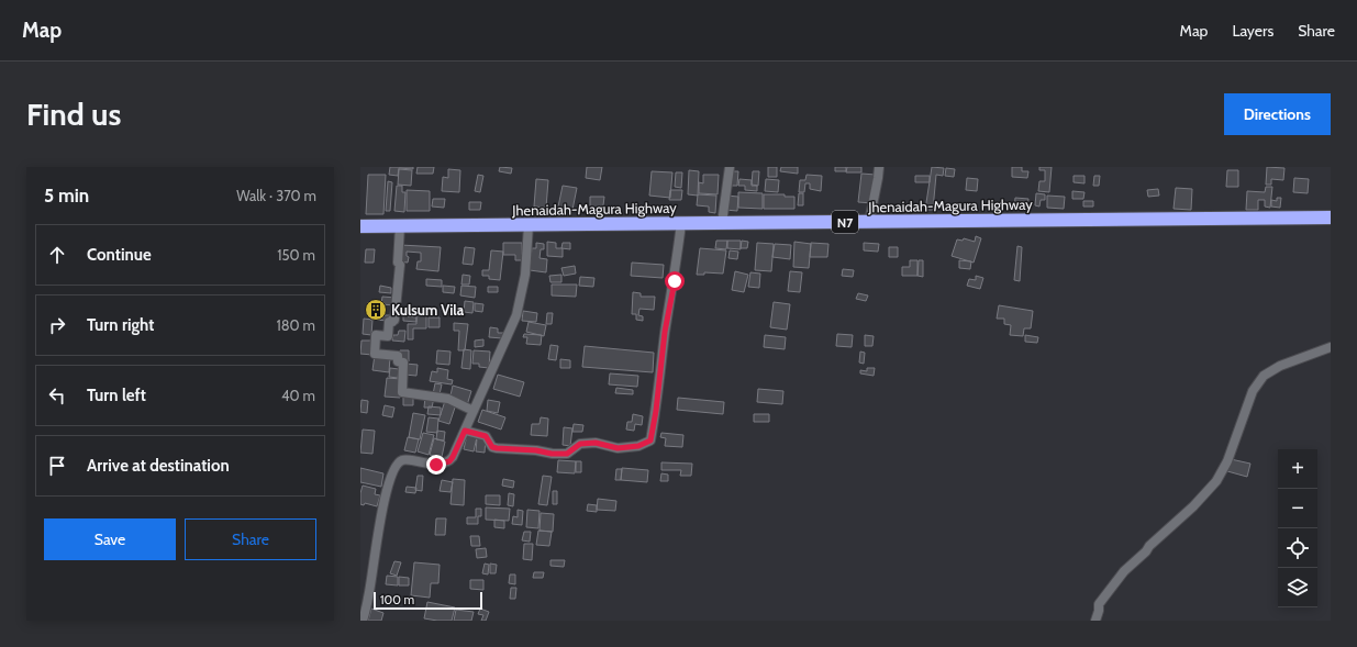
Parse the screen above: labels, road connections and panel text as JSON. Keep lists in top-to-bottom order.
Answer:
{
  "streets": {
    "highway": ["Jhenaidah-Magura Highway", "N7"]
  },
  "places": {
    "building": ["Kulsum Vila"]
  },
  "scale_bar": "100 m",
  "page": {
    "header": "Map",
    "nav": ["Map", "Layers", "Share"],
    "buttons": [
      "Directions",
      ["Save", "Share"]
    ],
    "title": "Find us",
    "heading": ["5 min", "Walk · 370 m"],
    "list": [
      ["Continue", "150 m"],
      ["Turn right", "180 m"],
      ["Turn left", "40 m"],
      "Arrive at destination"
    ],
    "map_buttons": ["+", "−"],
    "scale": "100 m"
  }
}
